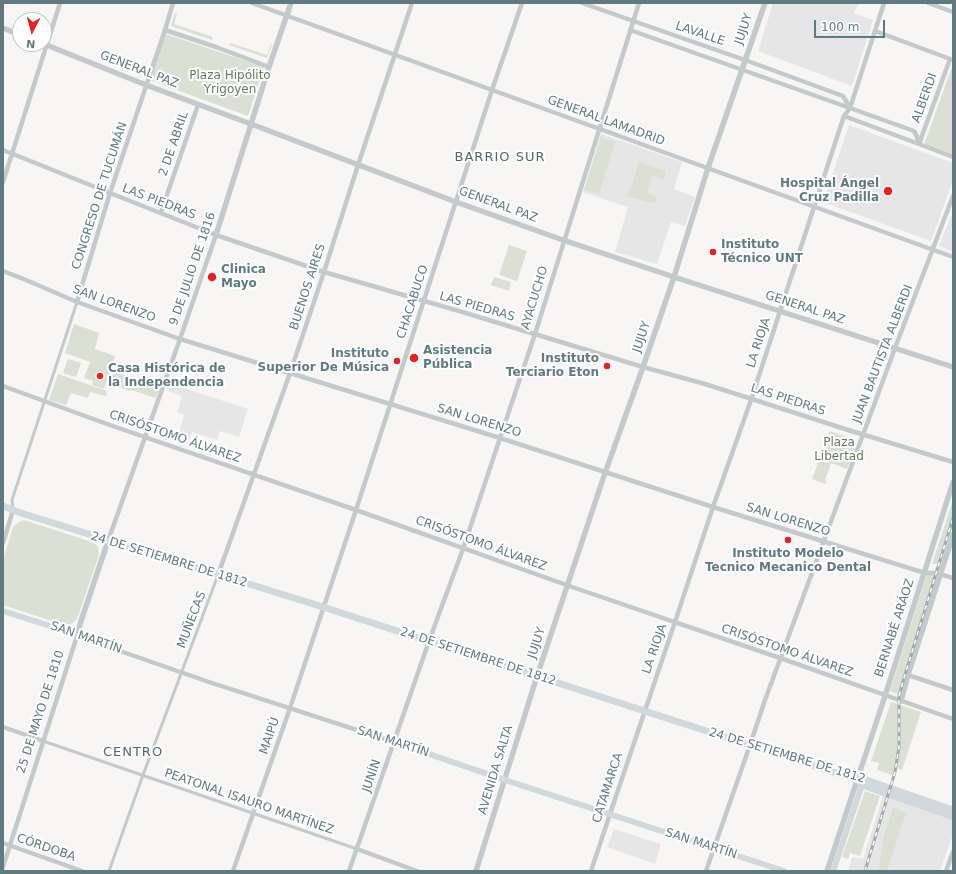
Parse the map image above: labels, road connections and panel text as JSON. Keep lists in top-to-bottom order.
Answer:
{
  "streets": {
    "main road": ["24 DE SETIEMBRE DE 1812", "SAN MARTÍN"],
    "street": [
      "JUJUY",
      "LAVALLE",
      "GENERAL PAZ",
      "ALBERDI",
      "GENERAL LAMADRID",
      "2 DE ABRIL",
      "CONGRESO DE TUCUMÁN",
      "LAS PIEDRAS",
      "9 DE JULIO DE 1816",
      "BUENOS AIRES",
      "AYACUCHO",
      "CHACABUCO",
      "SAN LORENZO",
      "LA RIOJA",
      "JUAN BAUTISTA ALBERDI",
      "CRISÓSTOMO ÁLVAREZ",
      "MUÑECAS",
      "BERNABÉ ARÁOZ",
      "25 DE MAYO DE 1810",
      "MAIPÚ",
      "AVENIDA SALTA",
      "JUNÍN",
      "CATAMARCA",
      "PEATONAL ISAURO MARTÍNEZ",
      "CÓRDOBA"
    ]
  },
  "crossings": [
    ["JUJUY", "LAVALLE"],
    ["JUJUY", "GENERAL PAZ"],
    ["JUJUY", "GENERAL LAMADRID"],
    ["JUJUY", "LAS PIEDRAS"],
    ["JUJUY", "SAN LORENZO"],
    ["JUJUY", "CRISÓSTOMO ÁLVAREZ"],
    ["JUJUY", "24 DE SETIEMBRE DE 1812"],
    ["JUJUY", "AVENIDA SALTA"],
    ["LAVALLE", "ALBERDI"],
    ["LAVALLE", "AYACUCHO"],
    ["LAVALLE", "LA RIOJA"],
    ["GENERAL PAZ", "2 DE ABRIL"],
    ["GENERAL PAZ", "CONGRESO DE TUCUMÁN"],
    ["GENERAL PAZ", "9 DE JULIO DE 1816"],
    ["GENERAL PAZ", "BUENOS AIRES"],
    ["GENERAL PAZ", "AYACUCHO"],
    ["GENERAL PAZ", "CHACABUCO"],
    ["GENERAL PAZ", "LA RIOJA"],
    ["GENERAL PAZ", "JUAN BAUTISTA ALBERDI"],
    ["GENERAL LAMADRID", "9 DE JULIO DE 1816"],
    ["GENERAL LAMADRID", "BUENOS AIRES"],
    ["GENERAL LAMADRID", "AYACUCHO"],
    ["GENERAL LAMADRID", "CHACABUCO"],
    ["GENERAL LAMADRID", "LA RIOJA"],
    ["GENERAL LAMADRID", "JUAN BAUTISTA ALBERDI"],
    ["2 DE ABRIL", "LAS PIEDRAS"],
    ["CONGRESO DE TUCUMÁN", "LAS PIEDRAS"],
    ["CONGRESO DE TUCUMÁN", "SAN LORENZO"],
    ["CONGRESO DE TUCUMÁN", "CRISÓSTOMO ÁLVAREZ"],
    ["CONGRESO DE TUCUMÁN", "24 DE SETIEMBRE DE 1812"],
    ["LAS PIEDRAS", "9 DE JULIO DE 1816"],
    ["LAS PIEDRAS", "BUENOS AIRES"],
    ["LAS PIEDRAS", "AYACUCHO"],
    ["LAS PIEDRAS", "CHACABUCO"],
    ["LAS PIEDRAS", "LA RIOJA"],
    ["LAS PIEDRAS", "JUAN BAUTISTA ALBERDI"],
    ["9 DE JULIO DE 1816", "SAN LORENZO"],
    ["9 DE JULIO DE 1816", "CRISÓSTOMO ÁLVAREZ"],
    ["9 DE JULIO DE 1816", "24 DE SETIEMBRE DE 1812"],
    ["9 DE JULIO DE 1816", "25 DE MAYO DE 1810"],
    ["BUENOS AIRES", "SAN LORENZO"],
    ["BUENOS AIRES", "CRISÓSTOMO ÁLVAREZ"],
    ["BUENOS AIRES", "24 DE SETIEMBRE DE 1812"],
    ["BUENOS AIRES", "MUÑECAS"],
    ["AYACUCHO", "SAN LORENZO"],
    ["AYACUCHO", "CRISÓSTOMO ÁLVAREZ"],
    ["AYACUCHO", "24 DE SETIEMBRE DE 1812"],
    ["AYACUCHO", "JUNÍN"],
    ["CHACABUCO", "SAN LORENZO"],
    ["CHACABUCO", "CRISÓSTOMO ÁLVAREZ"],
    ["CHACABUCO", "24 DE SETIEMBRE DE 1812"],
    ["CHACABUCO", "MAIPÚ"],
    ["SAN LORENZO", "LA RIOJA"],
    ["SAN LORENZO", "JUAN BAUTISTA ALBERDI"],
    ["SAN LORENZO", "BERNABÉ ARÁOZ"],
    ["LA RIOJA", "CRISÓSTOMO ÁLVAREZ"],
    ["LA RIOJA", "24 DE SETIEMBRE DE 1812"],
    ["LA RIOJA", "CATAMARCA"],
    ["JUAN BAUTISTA ALBERDI", "CRISÓSTOMO ÁLVAREZ"],
    ["JUAN BAUTISTA ALBERDI", "24 DE SETIEMBRE DE 1812"],
    ["JUAN BAUTISTA ALBERDI", "SAN MARTÍN"],
    ["CRISÓSTOMO ÁLVAREZ", "BERNABÉ ARÁOZ"],
    ["24 DE SETIEMBRE DE 1812", "MUÑECAS"],
    ["24 DE SETIEMBRE DE 1812", "BERNABÉ ARÁOZ"],
    ["24 DE SETIEMBRE DE 1812", "25 DE MAYO DE 1810"],
    ["24 DE SETIEMBRE DE 1812", "MAIPÚ"],
    ["24 DE SETIEMBRE DE 1812", "AVENIDA SALTA"],
    ["24 DE SETIEMBRE DE 1812", "JUNÍN"],
    ["24 DE SETIEMBRE DE 1812", "CATAMARCA"],
    ["MUÑECAS", "SAN MARTÍN"],
    ["MUÑECAS", "PEATONAL ISAURO MARTÍNEZ"],
    ["SAN MARTÍN", "25 DE MAYO DE 1810"],
    ["SAN MARTÍN", "MAIPÚ"],
    ["SAN MARTÍN", "AVENIDA SALTA"],
    ["SAN MARTÍN", "JUNÍN"],
    ["SAN MARTÍN", "CATAMARCA"],
    ["25 DE MAYO DE 1810", "PEATONAL ISAURO MARTÍNEZ"],
    ["25 DE MAYO DE 1810", "CÓRDOBA"],
    ["MAIPÚ", "PEATONAL ISAURO MARTÍNEZ"],
    ["JUNÍN", "PEATONAL ISAURO MARTÍNEZ"]
  ],
  "districts": ["BARRIO SUR", "CENTRO"],
  "parks": ["Plaza Hipólito Yrigoyen", "Plaza Libertad"],
  "places": [
    "Hospital Ángel Cruz Padilla",
    "Instituto Técnico UNT",
    "Clinica Mayo",
    "Asistencia Pública",
    "Instituto Superior De Música",
    "Instituto Terciario Eton",
    "Casa Histórica de la Independencia",
    "Instituto Modelo Tecnico Mecanico Dental"
  ],
  "scale_bar": "100 m",
  "north": "bottom"
}
